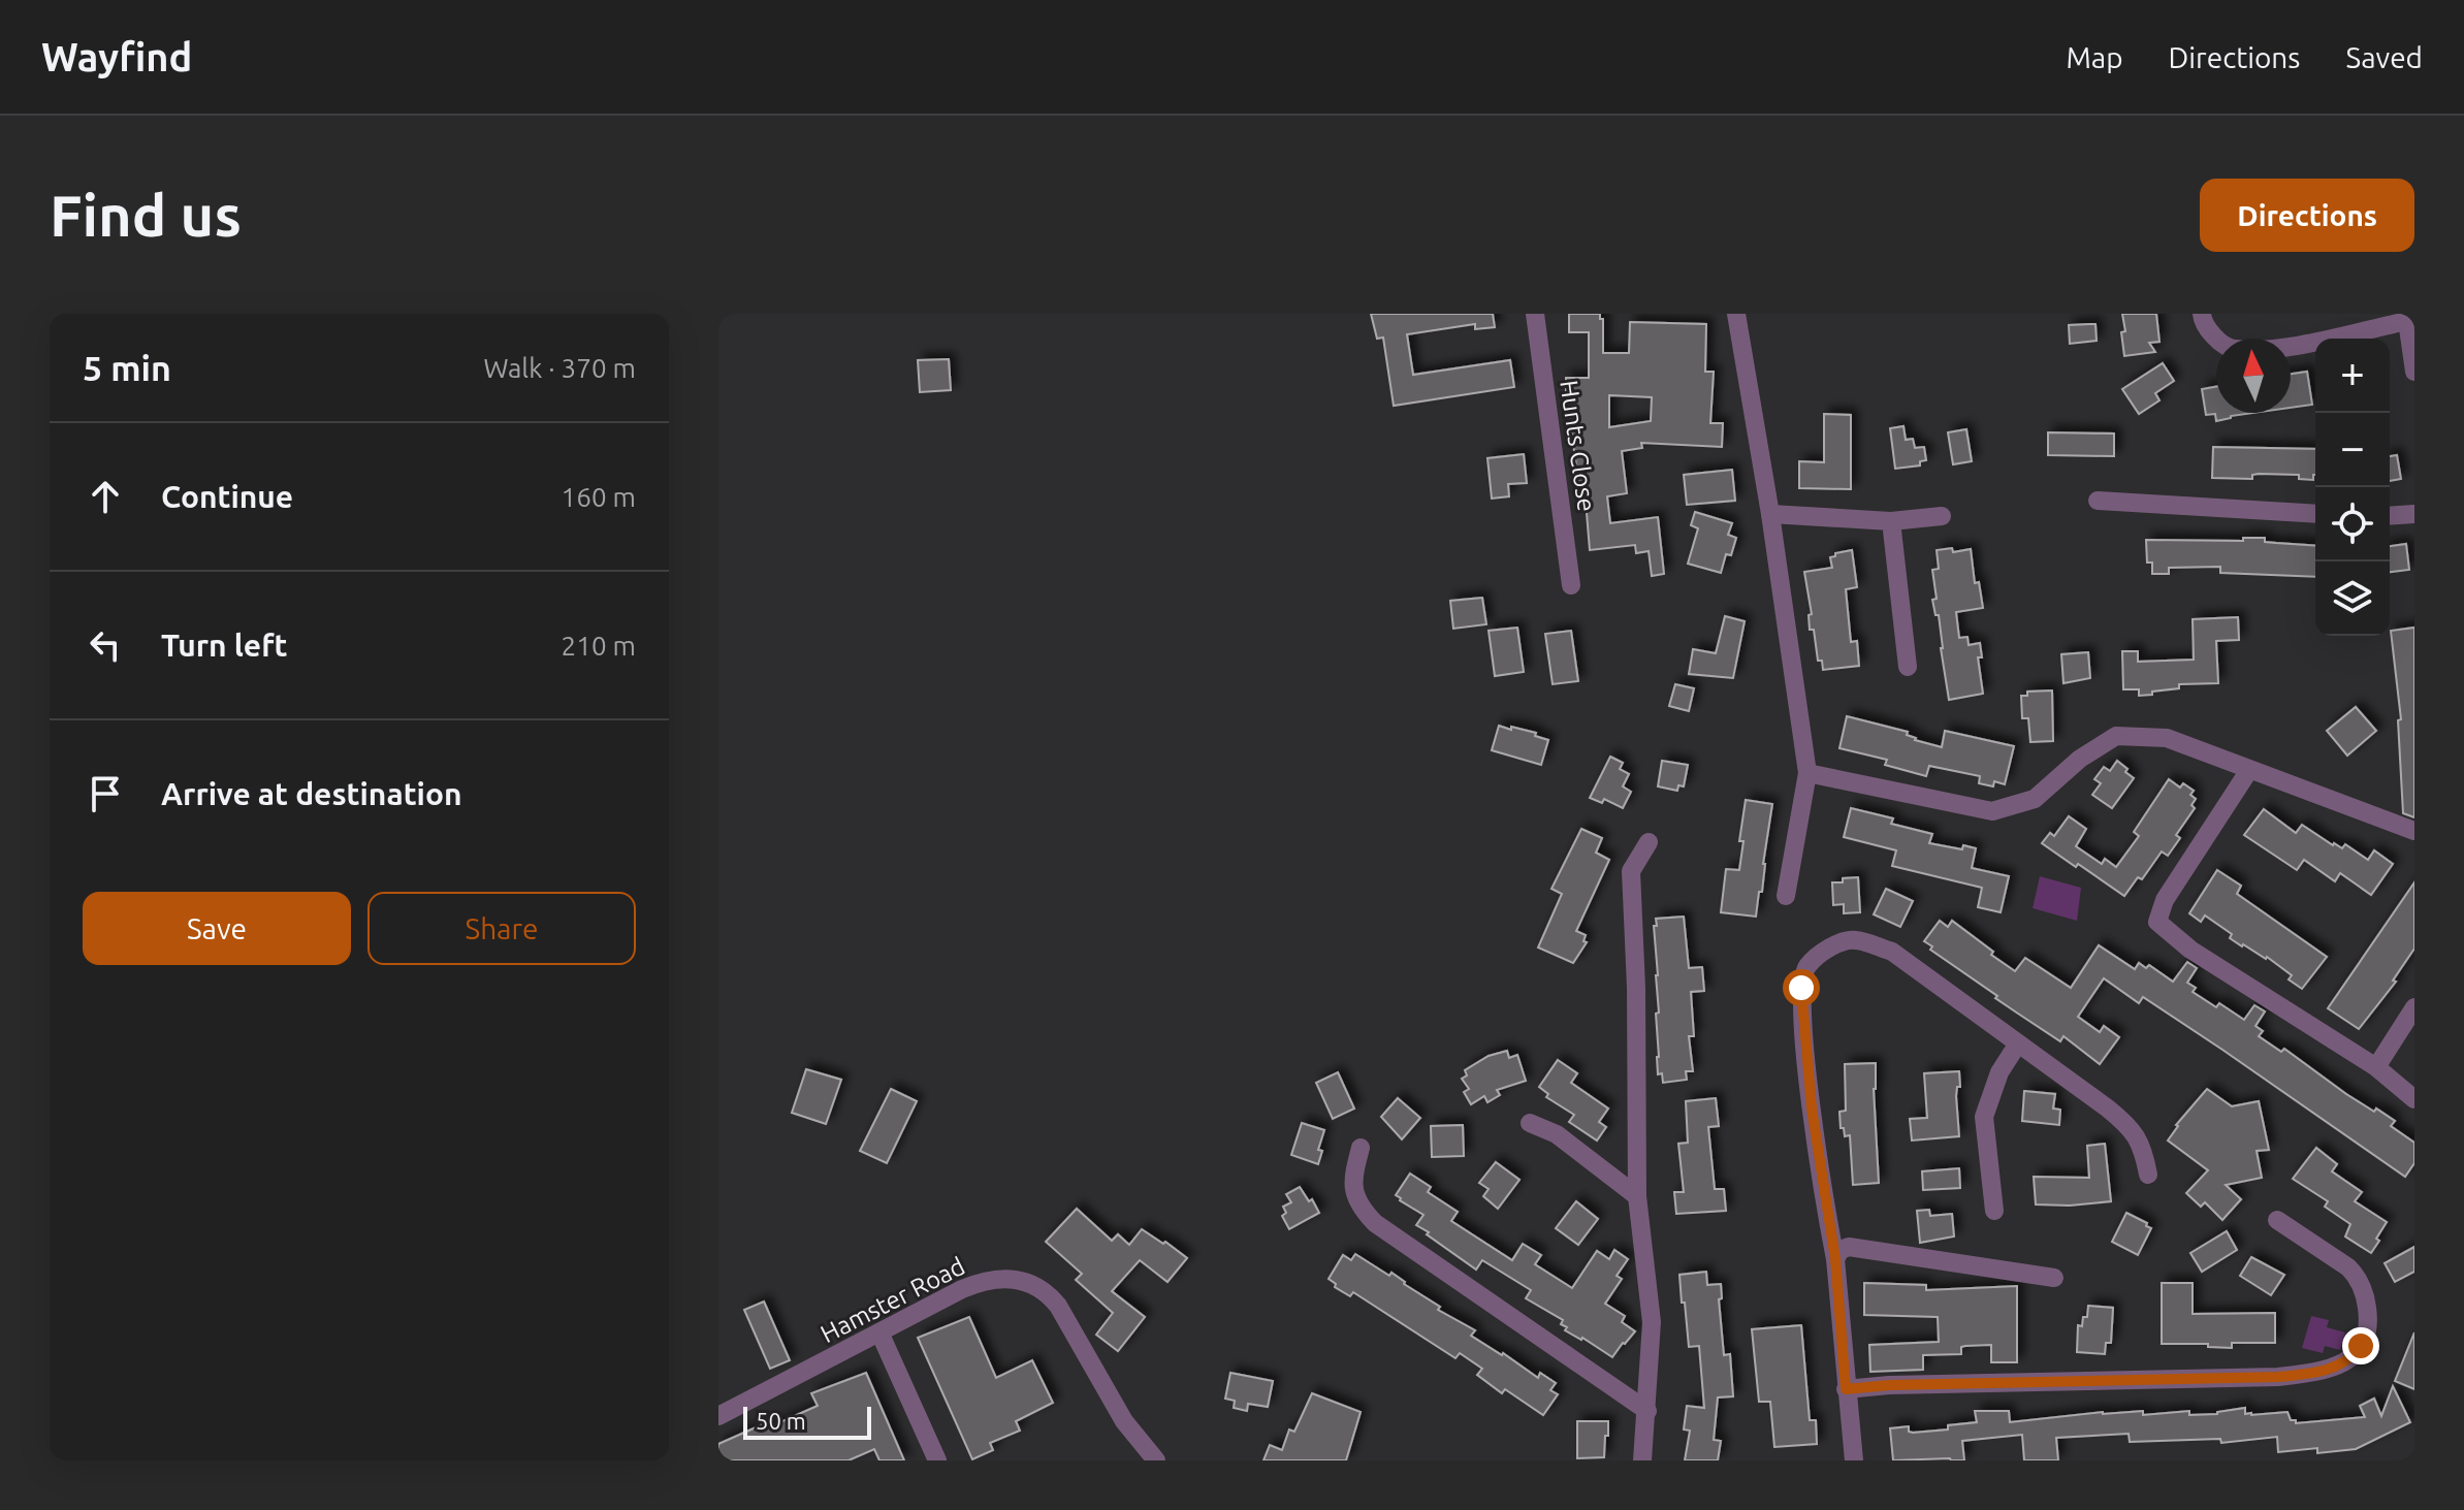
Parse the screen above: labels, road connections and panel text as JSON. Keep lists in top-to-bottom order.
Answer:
{
  "streets": {
    "street": ["Hunts Close", "Hamster Road"]
  },
  "scale_bar": "50 m",
  "north": "top",
  "page": {
    "header": "Wayfind",
    "nav": ["Map", "Directions", "Saved"],
    "buttons": [
      "Directions",
      ["Save", "Share"]
    ],
    "title": "Find us",
    "heading": ["5 min", "Walk · 370 m"],
    "map_buttons": ["+", "−"],
    "list": [
      ["Continue", "160 m"],
      ["Turn left", "210 m"],
      "Arrive at destination"
    ],
    "scale": "50 m"
  }
}
